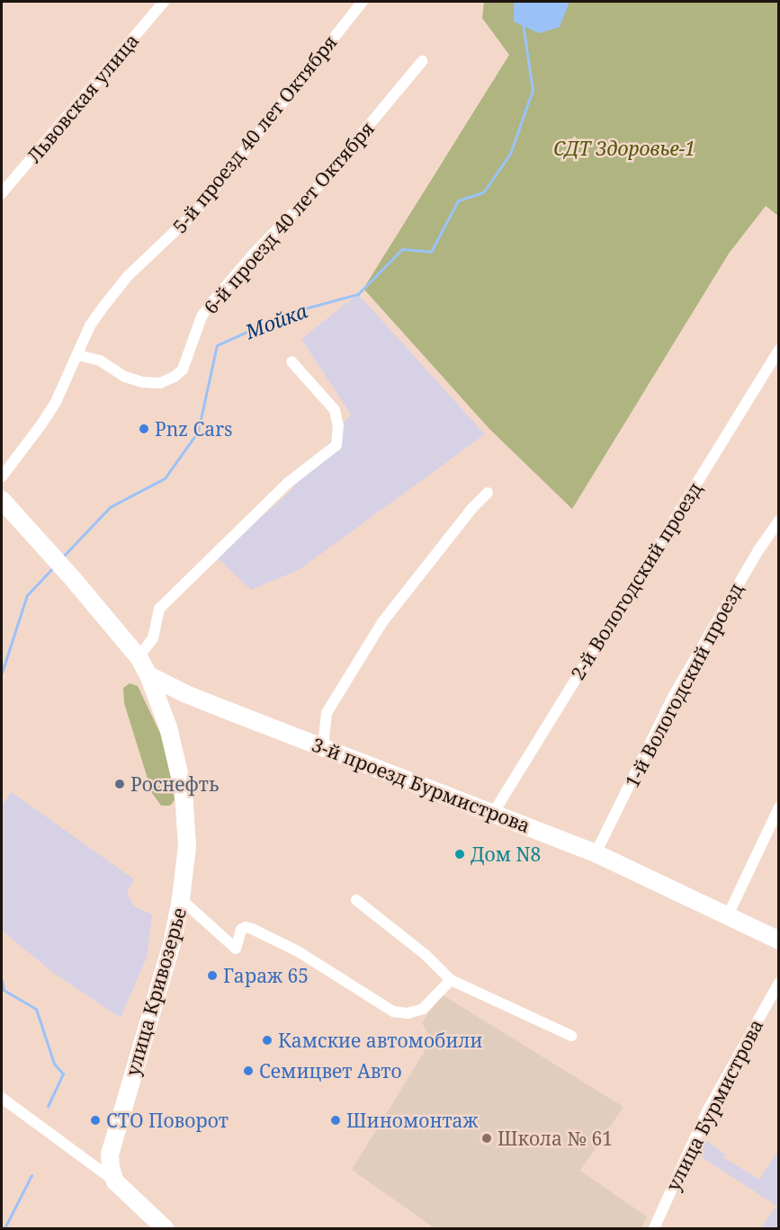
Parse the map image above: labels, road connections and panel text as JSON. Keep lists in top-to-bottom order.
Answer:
{
  "streets": {
    "main road": ["3-й проезд Бурмистрова", "улица Кривозерье"],
    "street": [
      "Львовская улица",
      "5-й проезд 40 лет Октября",
      "6-й проезд 40 лет Октября",
      "2-й Вологодский проезд",
      "1-й Вологодский проезд",
      "улица Бурмистрова"
    ]
  },
  "crossings": [
    ["5-й проезд 40 лет Октября", "6-й проезд 40 лет Октября"],
    ["2-й Вологодский проезд", "3-й проезд Бурмистрова"],
    ["1-й Вологодский проезд", "3-й проезд Бурмистрова"],
    ["3-й проезд Бурмистрова", "улица Кривозерье"]
  ],
  "water": ["Мойка"],
  "parks": ["СДТ Здоровье-1"],
  "places": [
    "Pnz Cars",
    "Роснефть",
    "Дом N8",
    "Гараж 65",
    "Камские автомобили",
    "Семицвет Авто",
    "СТО Поворот",
    "Шиномонтаж",
    "Школа № 61"
  ]
}
